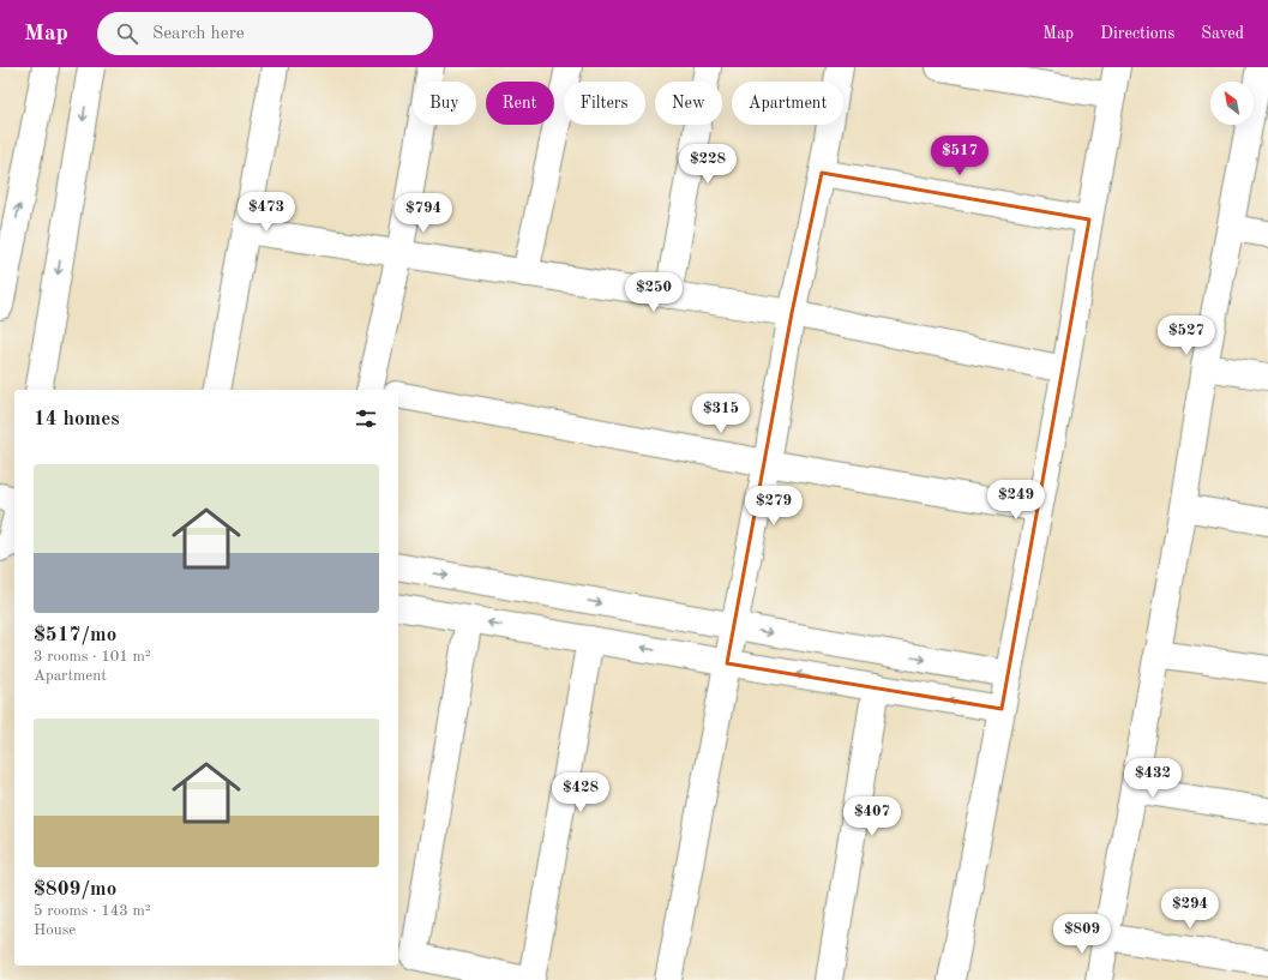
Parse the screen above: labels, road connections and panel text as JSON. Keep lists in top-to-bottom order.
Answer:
{
  "north": "top left",
  "page": {
    "header": "Map",
    "search": "Search here",
    "nav": ["Map", "Directions", "Saved"],
    "chip": [
      "Buy",
      "Rent",
      "Filters",
      "New",
      "Apartment"
    ],
    "price": [
      "$517",
      "$228",
      "$473",
      "$794",
      "$250",
      "$527",
      "$315",
      "$249",
      "$279",
      "$432",
      "$428",
      "$407",
      "$294",
      "$809"
    ],
    "heading": "14 homes",
    "list": [
      {
        "name": "$517/mo",
        "note": "3 rooms · 101 m² · Apartment"
      },
      {
        "name": "$809/mo",
        "note": "5 rooms · 143 m² · House"
      }
    ]
  }
}
